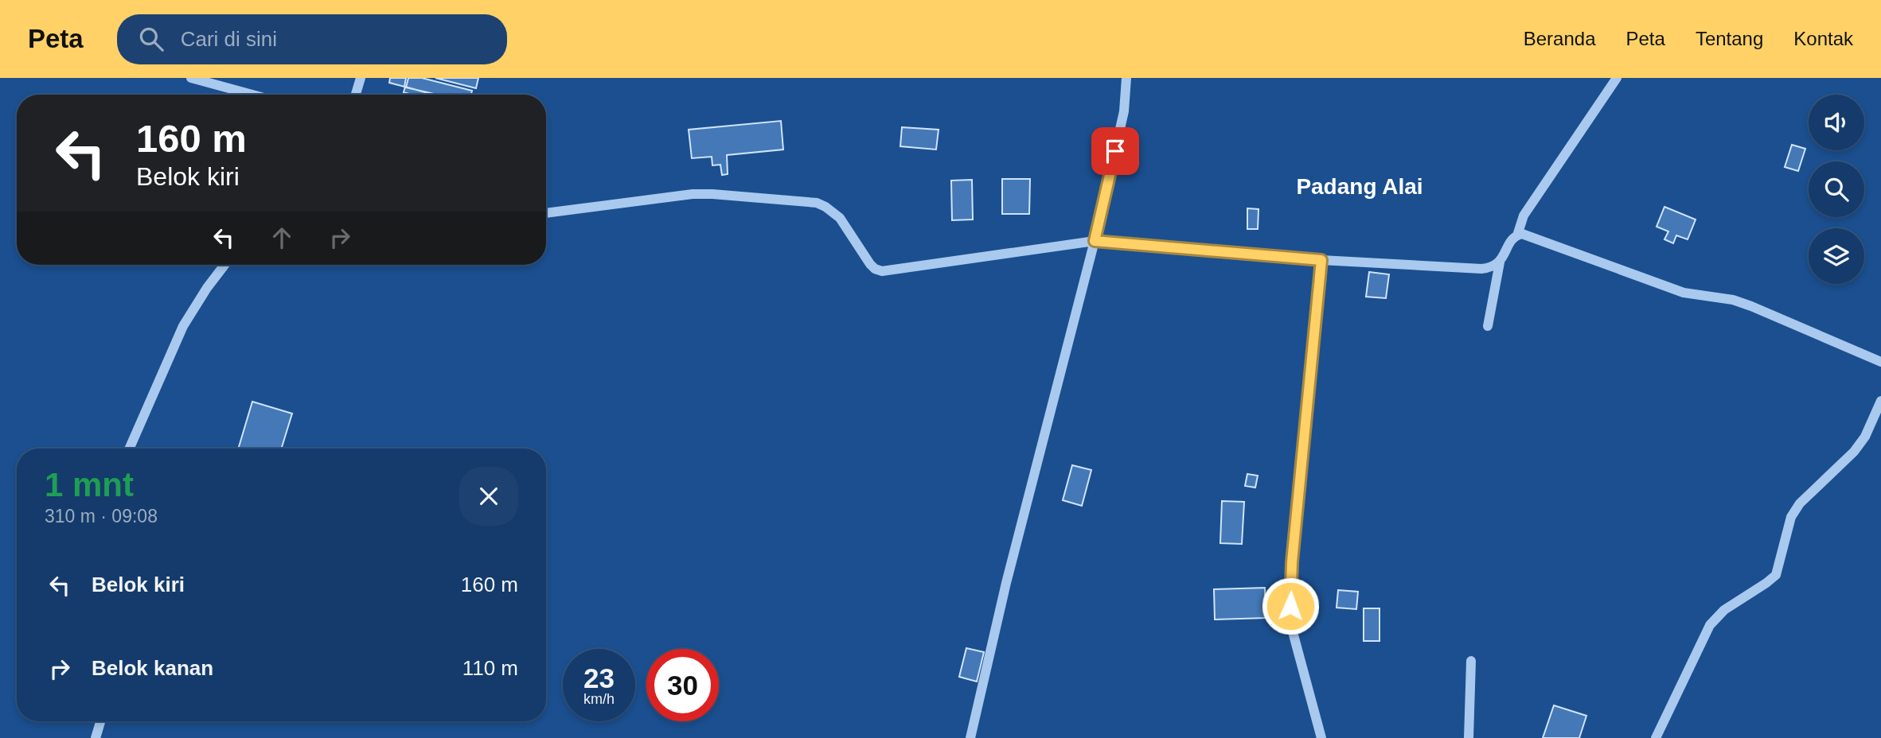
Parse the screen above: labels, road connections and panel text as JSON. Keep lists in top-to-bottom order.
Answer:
{
  "districts": ["Padang Alai"],
  "page": {
    "header": "Peta",
    "search": "Cari di sini",
    "nav": [
      "Beranda",
      "Peta",
      "Tentang",
      "Kontak"
    ],
    "turn": ["160 m", "Belok kiri"],
    "heading": ["1 mnt", "310 m · 09:08"],
    "list": [
      {
        "name": "Belok kiri",
        "value": "160 m"
      },
      {
        "name": "Belok kanan",
        "value": "110 m"
      }
    ],
    "speed": "23 km/h",
    "limit": "30"
  }
}
